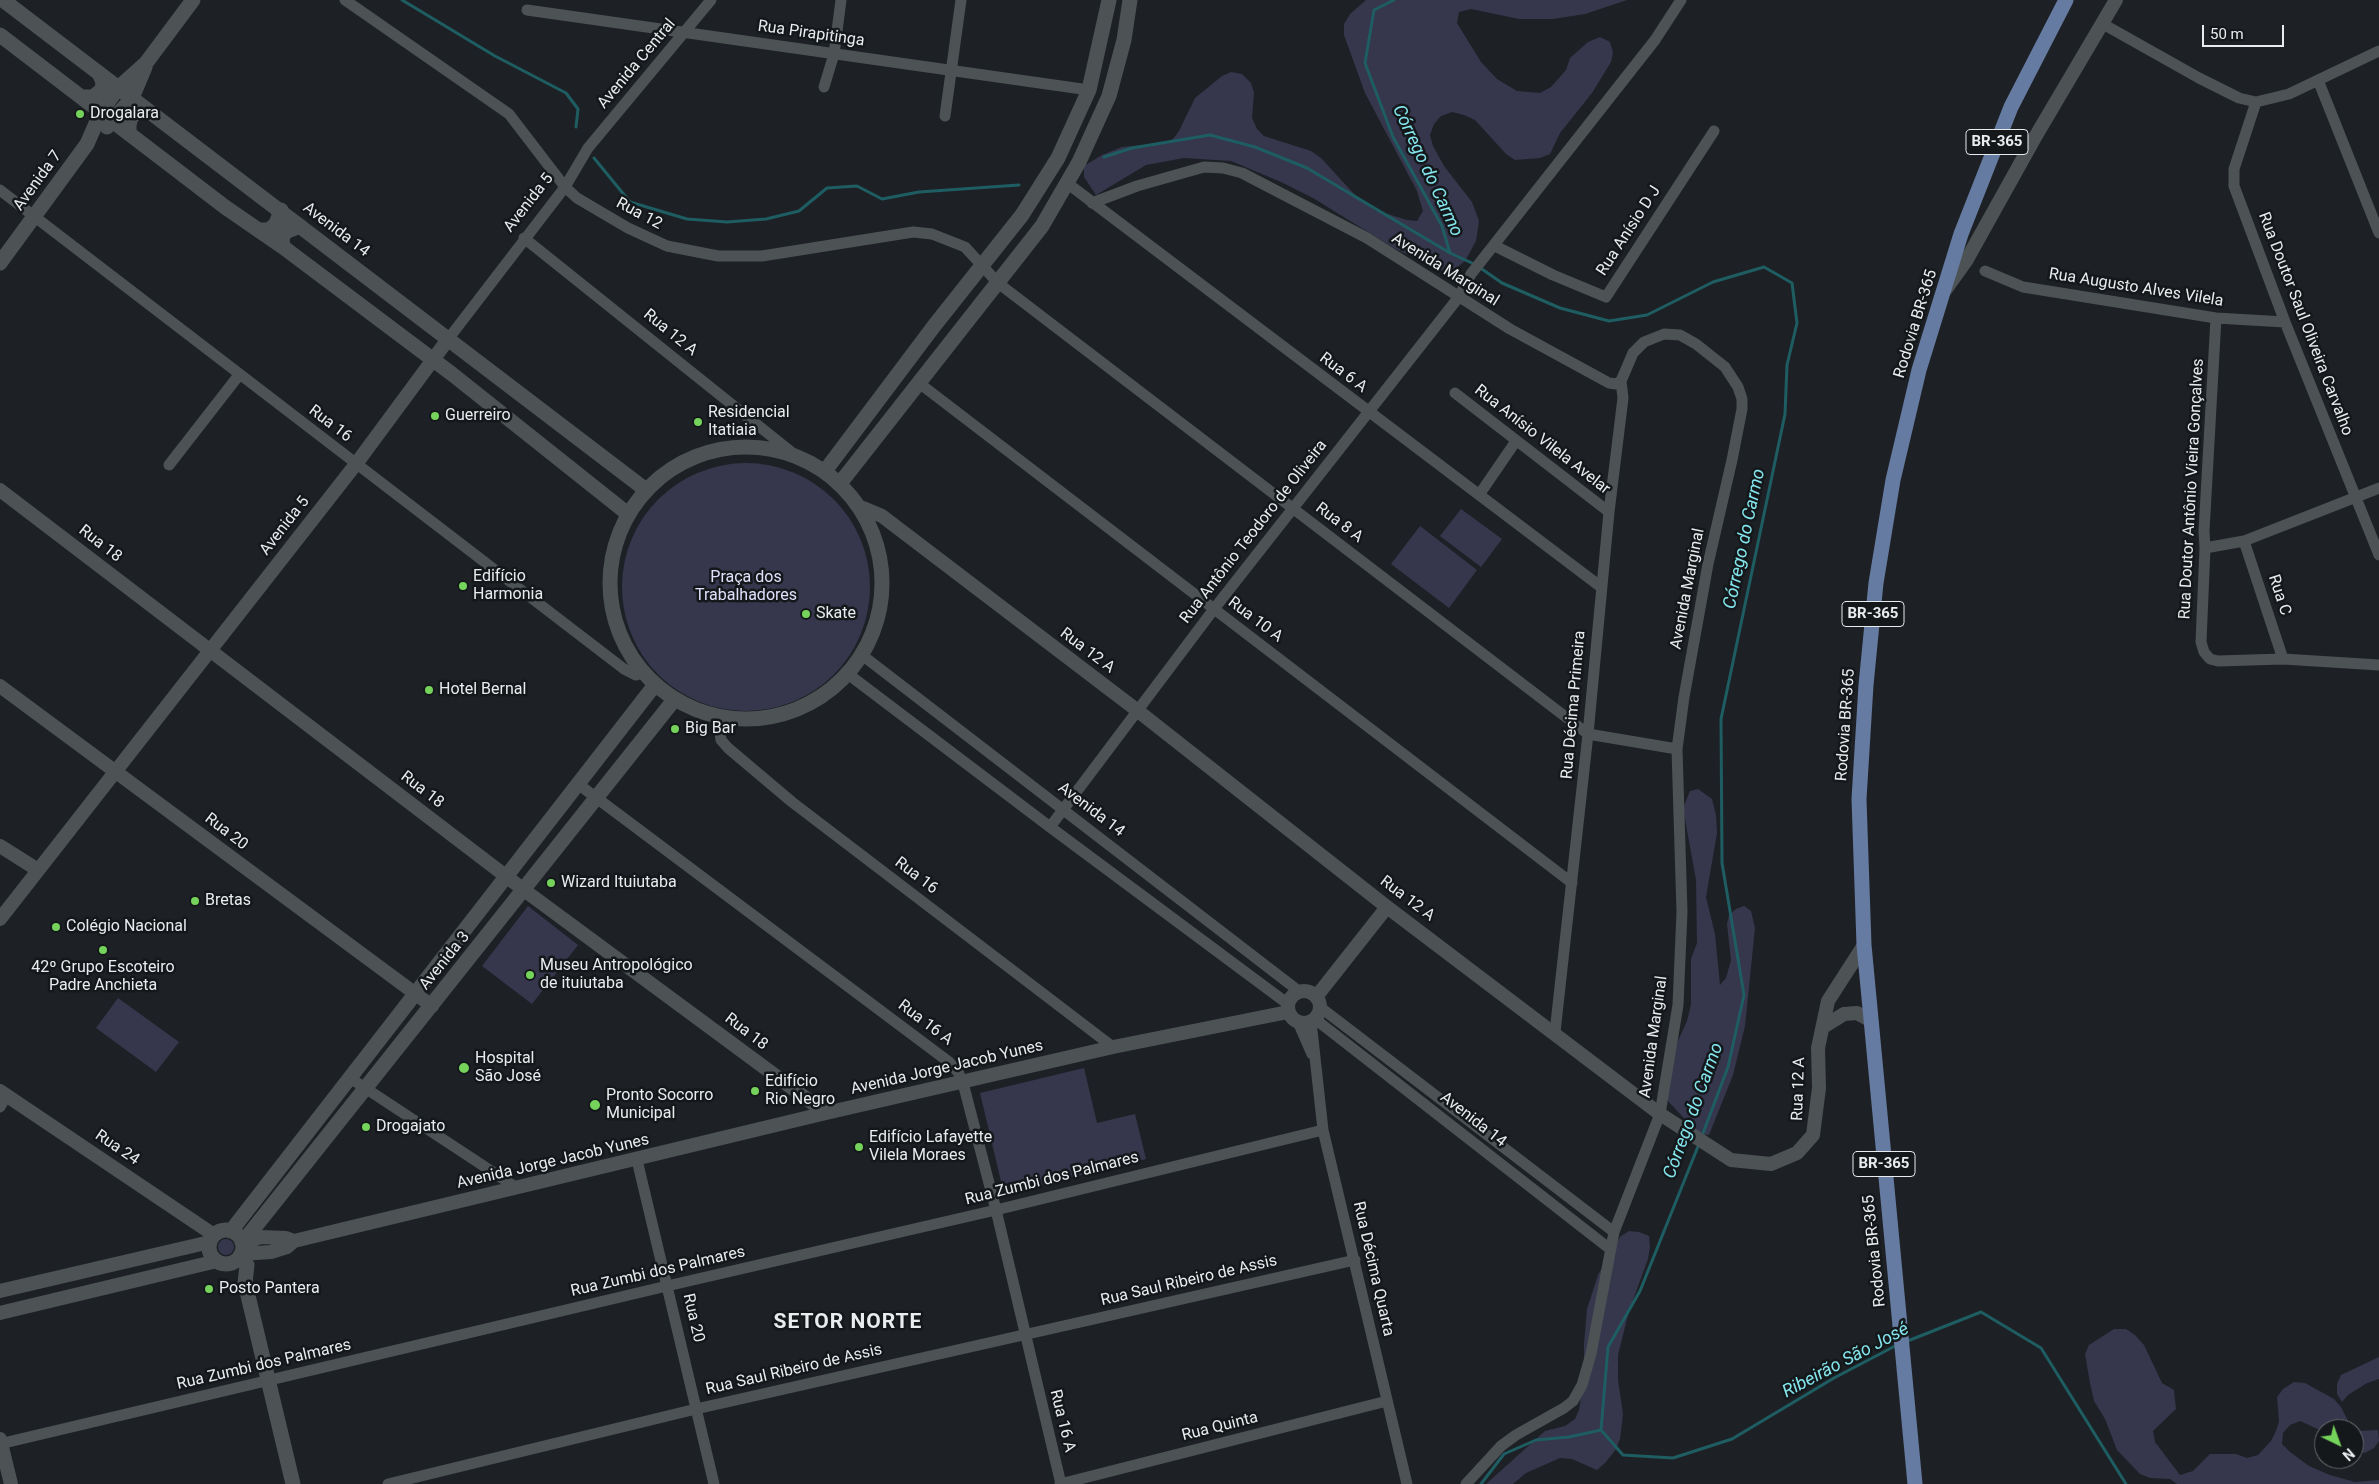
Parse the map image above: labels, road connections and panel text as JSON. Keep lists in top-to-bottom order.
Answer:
{
  "streets": {
    "main road": [
      "BR-365",
      "Avenida 7",
      "Avenida 14",
      "Rodovia BR-365",
      "Avenida 3"
    ],
    "street": [
      "Rua Pirapitinga",
      "Avenida Central",
      "Avenida 5",
      "Rua 12",
      "Rua Anísio D J",
      "Avenida Marginal",
      "Rua Augusto Alves Vilela",
      "Rua Doutor Saul Oliveira Carvalho",
      "Rua 12 A",
      "Rua 6 A",
      "Rua 16",
      "Rua Anísio Vilela Avelar",
      "Rua Doutor Antônio Vieira Gonçalves",
      "Rua 8 A",
      "Rua Antônio Teodoro de Oliveira",
      "Rua 18",
      "Rua C",
      "Rua 10 A",
      "Rua Décima Primeira",
      "Rua 20",
      "Rua 16 A",
      "Avenida Jorge Jacob Yunes",
      "Rua 24",
      "Rua Zumbi dos Palmares",
      "Rua Décima Quarta",
      "Rua Saul Ribeiro de Assis",
      "Rua Quinta"
    ]
  },
  "crossings": [
    ["Rua Pirapitinga", "Avenida Central"],
    ["Avenida Central", "Avenida 5"],
    ["Avenida 7", "Avenida 14"],
    ["Avenida 7", "Rua 16"],
    ["Avenida 5", "Rua 12"],
    ["Avenida 5", "Avenida 14"],
    ["Avenida 5", "Rua 12 A"],
    ["Avenida 5", "Rua 16"],
    ["Avenida 5", "Rua 18"],
    ["Avenida 5", "Rua 20"],
    ["Rua 12", "Rua 8 A"],
    ["Avenida 14", "Avenida Marginal"],
    ["Avenida 14", "Rua Antônio Teodoro de Oliveira"],
    ["Avenida 14", "Avenida Jorge Jacob Yunes"],
    ["Avenida 14", "Rua Décima Quarta"],
    ["Rua Anísio D J", "Rua Antônio Teodoro de Oliveira"],
    ["Avenida Marginal", "Rua 12 A"],
    ["Avenida Marginal", "Rua 6 A"],
    ["Avenida Marginal", "Rua 8 A"],
    ["Avenida Marginal", "Rua Antônio Teodoro de Oliveira"],
    ["Avenida Marginal", "Rua Décima Primeira"],
    ["Rua Augusto Alves Vilela", "Rua Doutor Saul Oliveira Carvalho"],
    ["Rua Augusto Alves Vilela", "Rua Doutor Antônio Vieira Gonçalves"],
    ["Rodovia BR-365", "Rua 12 A"],
    ["Rua 12 A", "Rua Antônio Teodoro de Oliveira"],
    ["Rua 12 A", "Rua Décima Primeira"],
    ["Rua 6 A", "Rua Antônio Teodoro de Oliveira"],
    ["Rua 6 A", "Rua Décima Primeira"],
    ["Rua 16", "Avenida Jorge Jacob Yunes"],
    ["Rua Anísio Vilela Avelar", "Rua Décima Primeira"],
    ["Rua Doutor Antônio Vieira Gonçalves", "Rua C"],
    ["Rua 8 A", "Rua Antônio Teodoro de Oliveira"],
    ["Rua 8 A", "Rua Décima Primeira"],
    ["Rua Antônio Teodoro de Oliveira", "Rua 10 A"],
    ["Rua 18", "Avenida 3"],
    ["Rua 18", "Avenida Jorge Jacob Yunes"],
    ["Rua 10 A", "Rua Décima Primeira"],
    ["Rua 20", "Avenida 3"],
    ["Rua 20", "Avenida Jorge Jacob Yunes"],
    ["Rua 20", "Rua Zumbi dos Palmares"],
    ["Rua 20", "Rua Saul Ribeiro de Assis"],
    ["Avenida 3", "Rua 16 A"],
    ["Avenida 3", "Avenida Jorge Jacob Yunes"],
    ["Rua 16 A", "Avenida Jorge Jacob Yunes"],
    ["Rua 16 A", "Rua Zumbi dos Palmares"],
    ["Rua 16 A", "Rua Saul Ribeiro de Assis"],
    ["Rua 16 A", "Rua Quinta"],
    ["Rua Zumbi dos Palmares", "Rua Décima Quarta"],
    ["Rua Décima Quarta", "Rua Saul Ribeiro de Assis"],
    ["Rua Décima Quarta", "Rua Quinta"]
  ],
  "districts": ["SETOR NORTE"],
  "water": ["Córrego do Carmo", "Ribeirão São José"],
  "parks": ["Praça dos Trabalhadores"],
  "places": [
    "Drogalara",
    "Guerreiro",
    "Residencial Itatiaia",
    "Edifício Harmonia",
    "Skate",
    "Hotel Bernal",
    "Big Bar",
    "Wizard Ituiutaba",
    "Bretas",
    "Colégio Nacional",
    "42º Grupo Escoteiro Padre Anchieta",
    "Museu Antropológico de ituiutaba",
    "Hospital São José",
    "Edifício Rio Negro",
    "Pronto Socorro Municipal",
    "Drogajato",
    "Edifício Lafayette Vilela Moraes",
    "Posto Pantera"
  ],
  "scale_bar": "50 m",
  "north": "bottom right"
}
